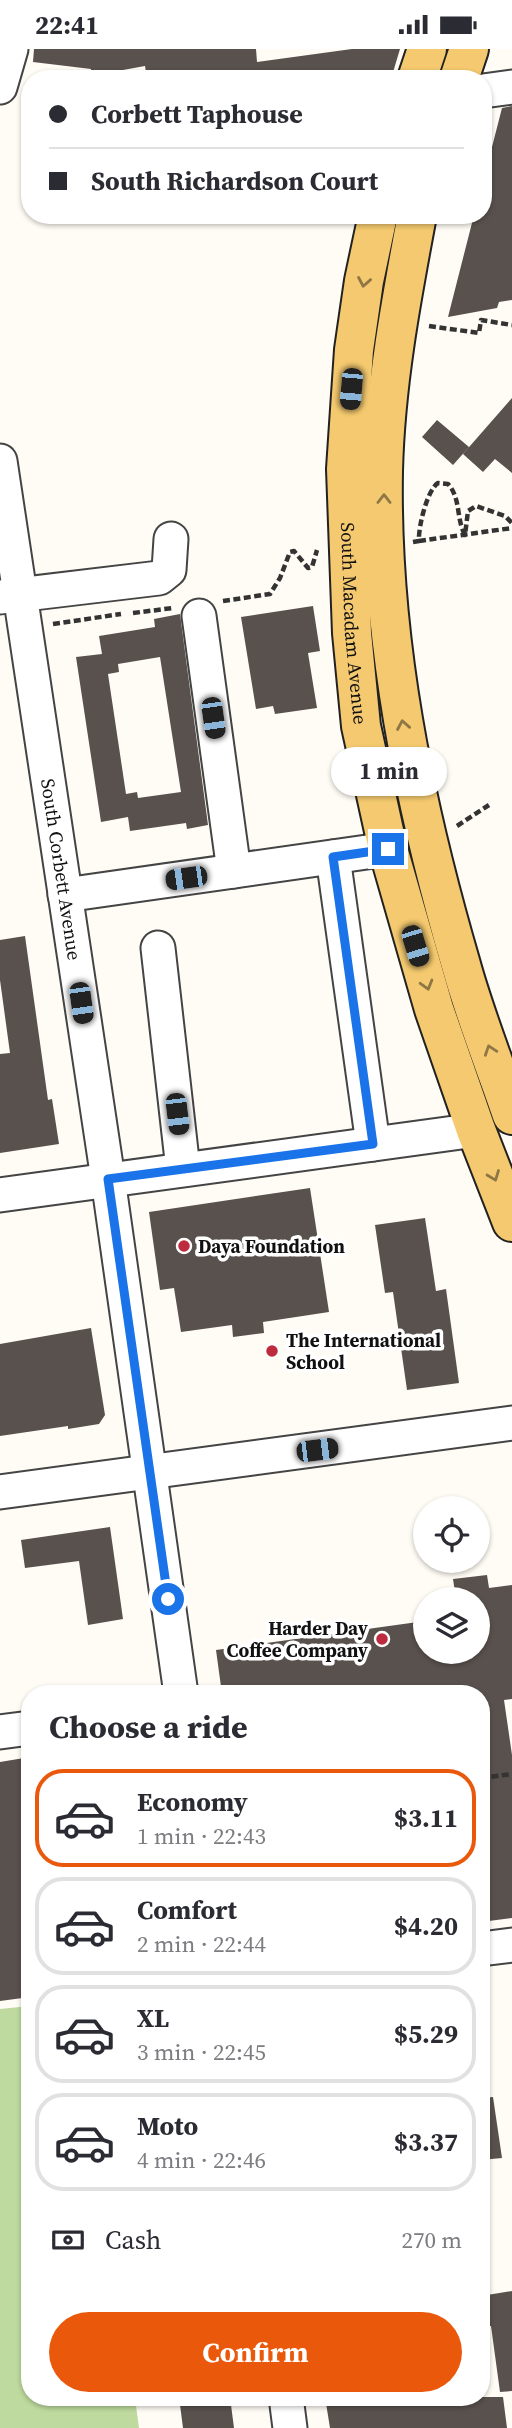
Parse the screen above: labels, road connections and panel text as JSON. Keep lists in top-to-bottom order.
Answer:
{
  "streets": {
    "main road": ["South Macadam Avenue"],
    "street": ["South Corbett Avenue"]
  },
  "places": ["Daya Foundation", "The International School", "Harder Day Coffee Company"],
  "page": {
    "status": "22:41",
    "banner": ["Corbett Taphouse", "South Richardson Court"],
    "bubble": "1 min",
    "heading": "Choose a ride",
    "list": [
      {
        "name": "Economy",
        "note": "1 min · 22:43",
        "value": "$3.11"
      },
      {
        "name": "Comfort",
        "note": "2 min · 22:44",
        "value": "$4.20"
      },
      {
        "name": "XL",
        "note": "3 min · 22:45",
        "value": "$5.29"
      },
      {
        "name": "Moto",
        "note": "4 min · 22:46",
        "value": "$3.37"
      }
    ],
    "pay": ["Cash", "270 m"],
    "buttons": "Confirm"
  }
}
